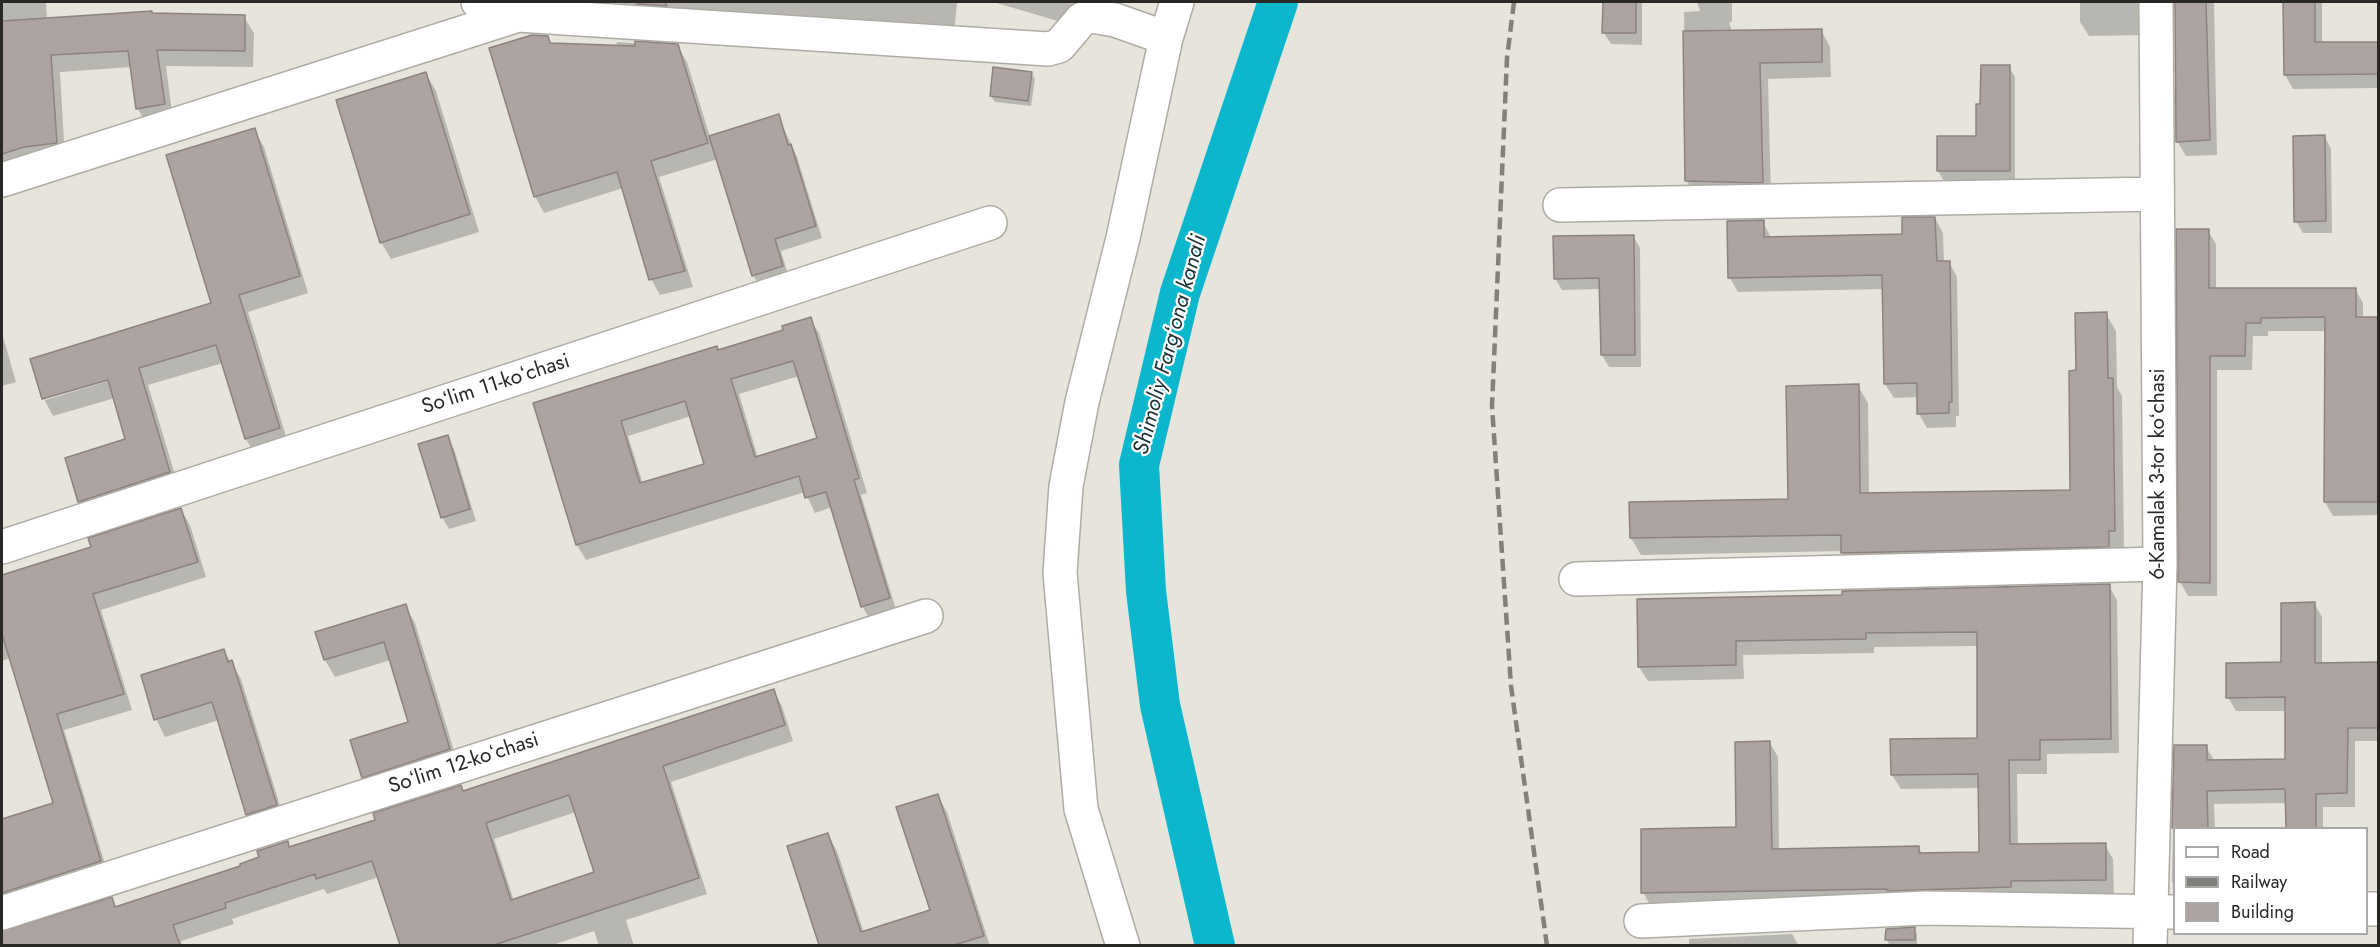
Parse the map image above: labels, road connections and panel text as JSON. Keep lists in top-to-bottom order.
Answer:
{
  "streets": {
    "street": ["Soʻlim 11-koʻchasi", "6-Kamalak 3-tor koʻchasi", "Soʻlim 12-koʻchasi"]
  },
  "water": ["Shimoliy Fargʻona kanali"],
  "legend": ["Road", "Railway", "Building"]
}
